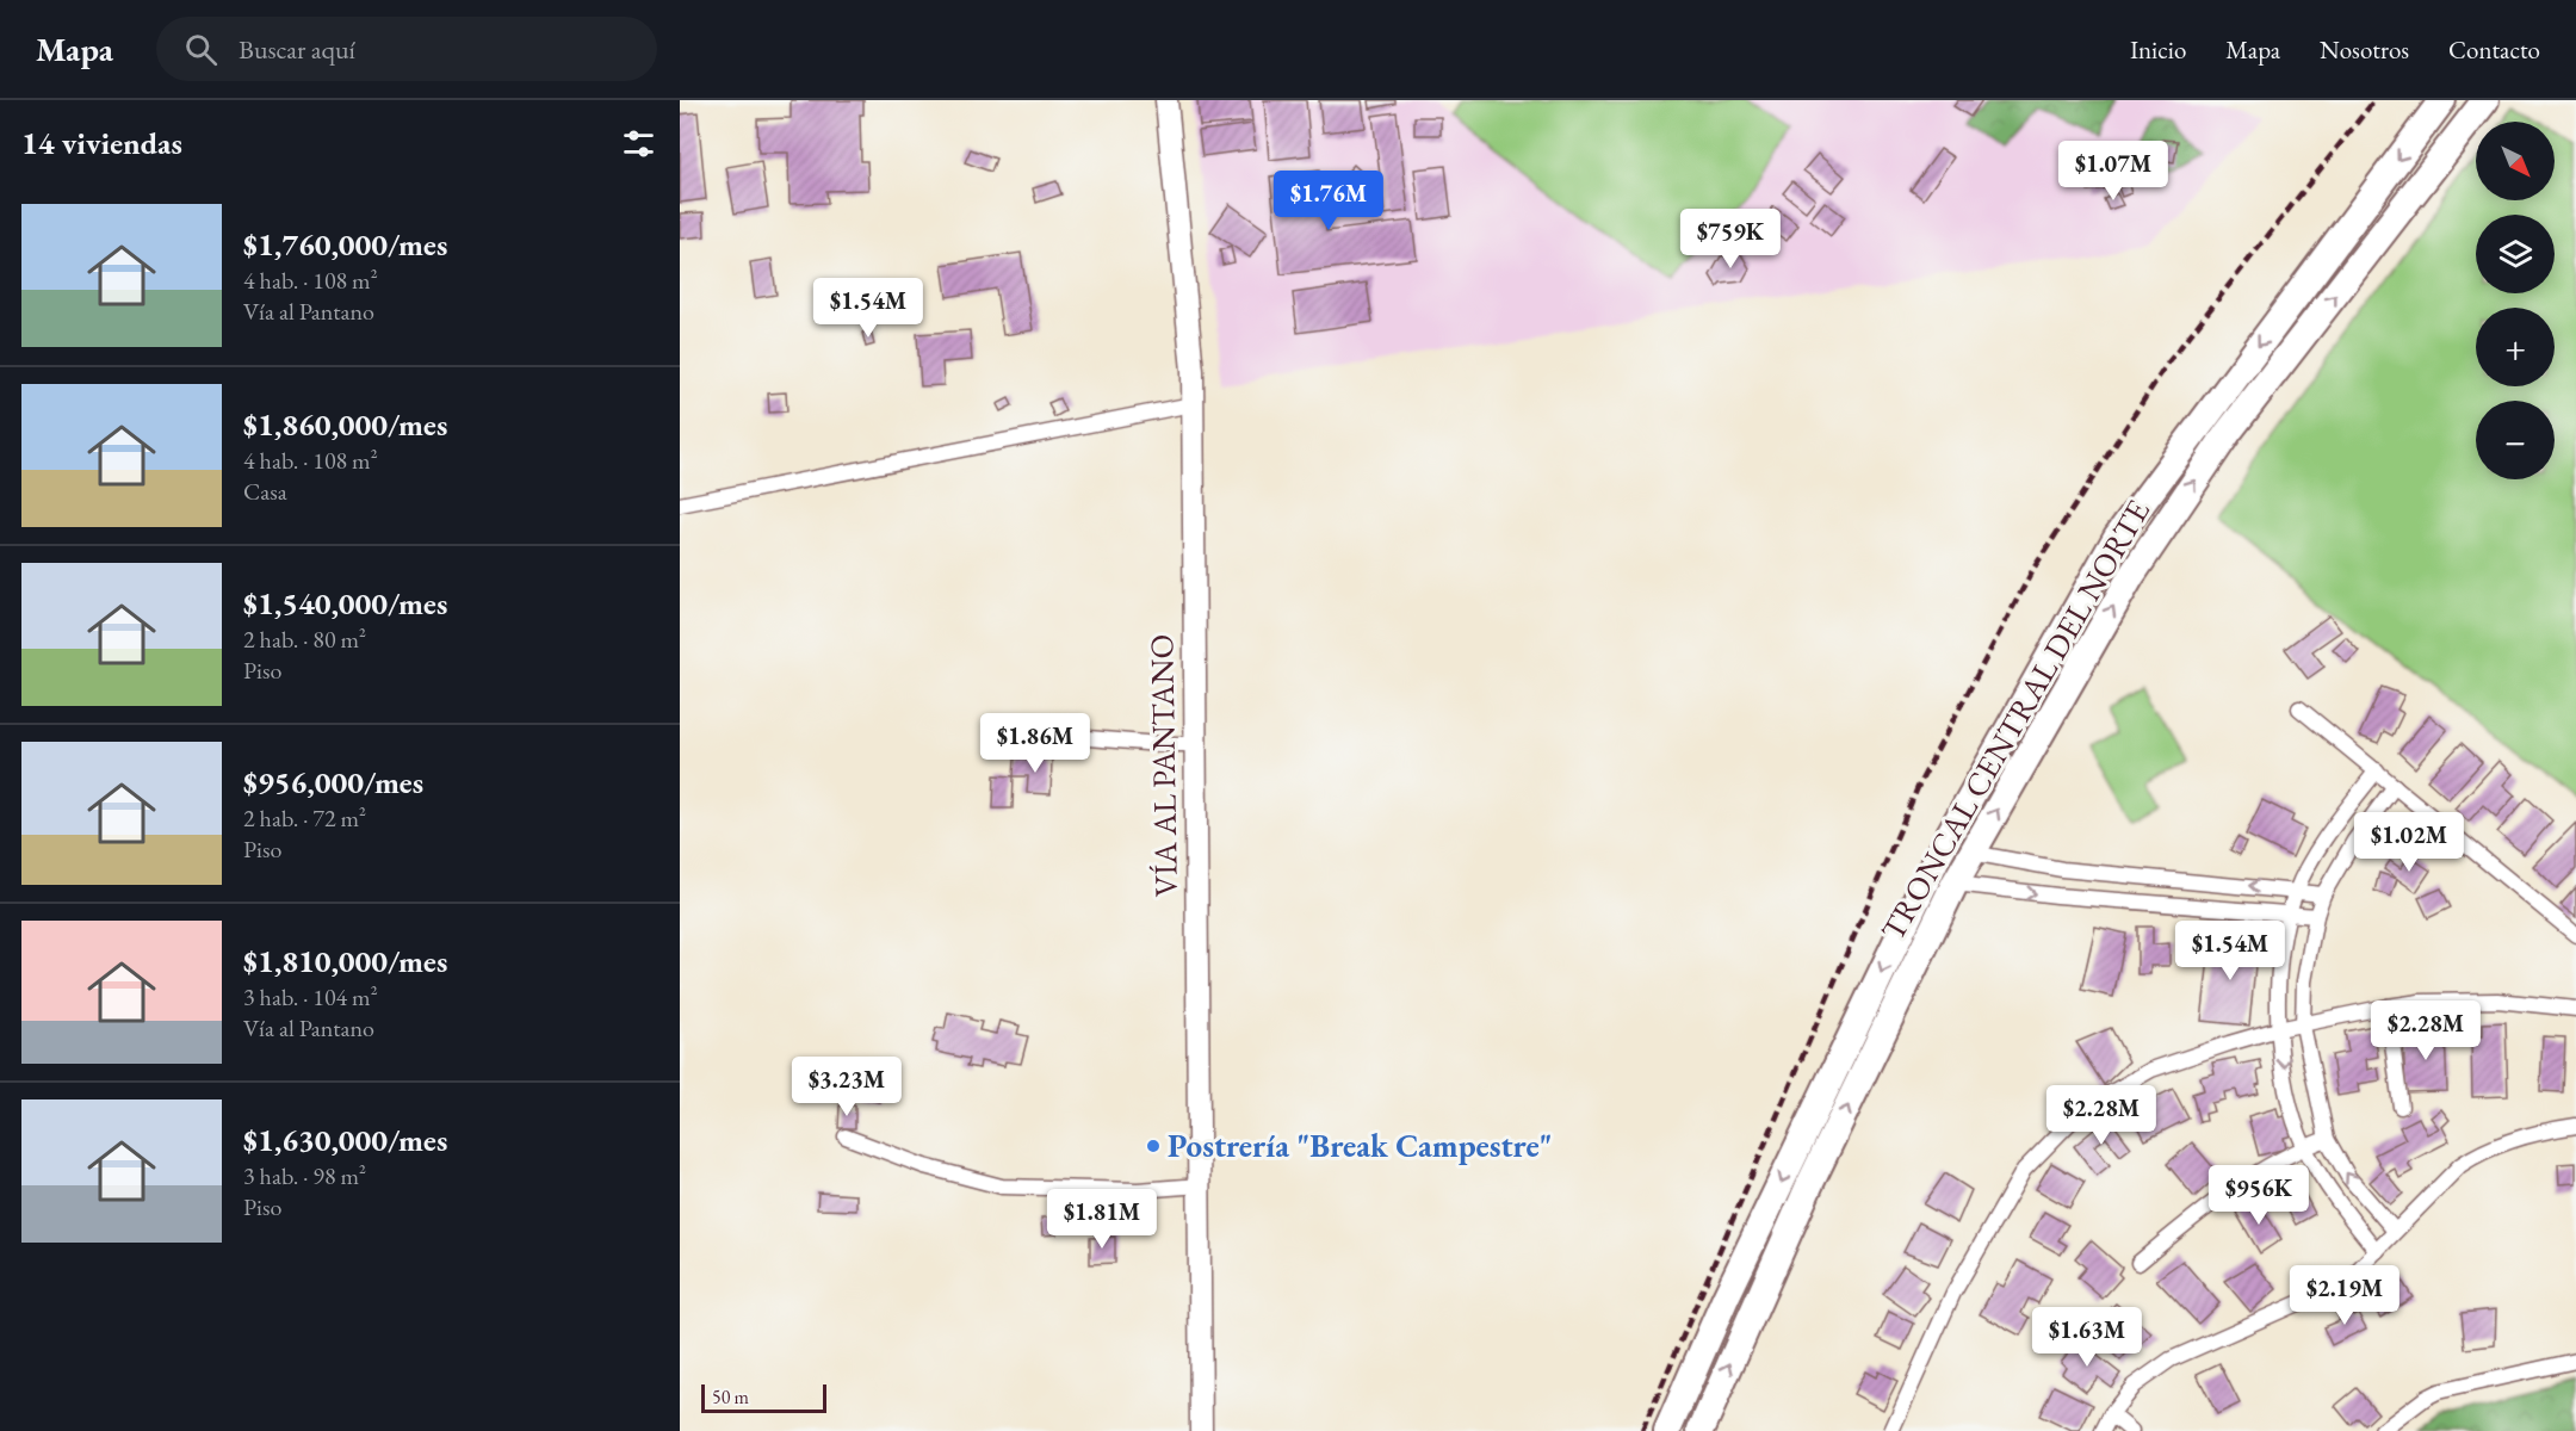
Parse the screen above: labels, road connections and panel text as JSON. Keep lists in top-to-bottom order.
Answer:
{
  "streets": {
    "highway": ["TRONCAL CENTRAL DEL NORTE"],
    "main road": ["VÍA AL PANTANO"]
  },
  "places": ["Postrería \"Break Campestre\""],
  "scale_bar": "50 m",
  "north": "bottom right",
  "page": {
    "header": "Mapa",
    "search": "Buscar aquí",
    "nav": [
      "Inicio",
      "Mapa",
      "Nosotros",
      "Contacto"
    ],
    "heading": "14 viviendas",
    "map_buttons": ["+", "−"],
    "price": [
      "$1.07M",
      "$1.76M",
      "$759K",
      "$1.54M",
      "$1.86M",
      "$1.02M",
      "$1.54M",
      "$2.28M",
      "$3.23M",
      "$2.28M",
      "$956K",
      "$1.81M",
      "$2.19M",
      "$1.63M"
    ],
    "list": [
      {
        "name": "$1,760,000/mes",
        "note": "4 hab. · 108 m² · Vía al Pantano"
      },
      {
        "name": "$1,860,000/mes",
        "note": "4 hab. · 108 m² · Casa"
      },
      {
        "name": "$1,540,000/mes",
        "note": "2 hab. · 80 m² · Piso"
      },
      {
        "name": "$956,000/mes",
        "note": "2 hab. · 72 m² · Piso"
      },
      {
        "name": "$1,810,000/mes",
        "note": "3 hab. · 104 m² · Vía al Pantano"
      },
      {
        "name": "$1,630,000/mes",
        "note": "3 hab. · 98 m² · Piso"
      }
    ],
    "scale": "50 m"
  }
}
